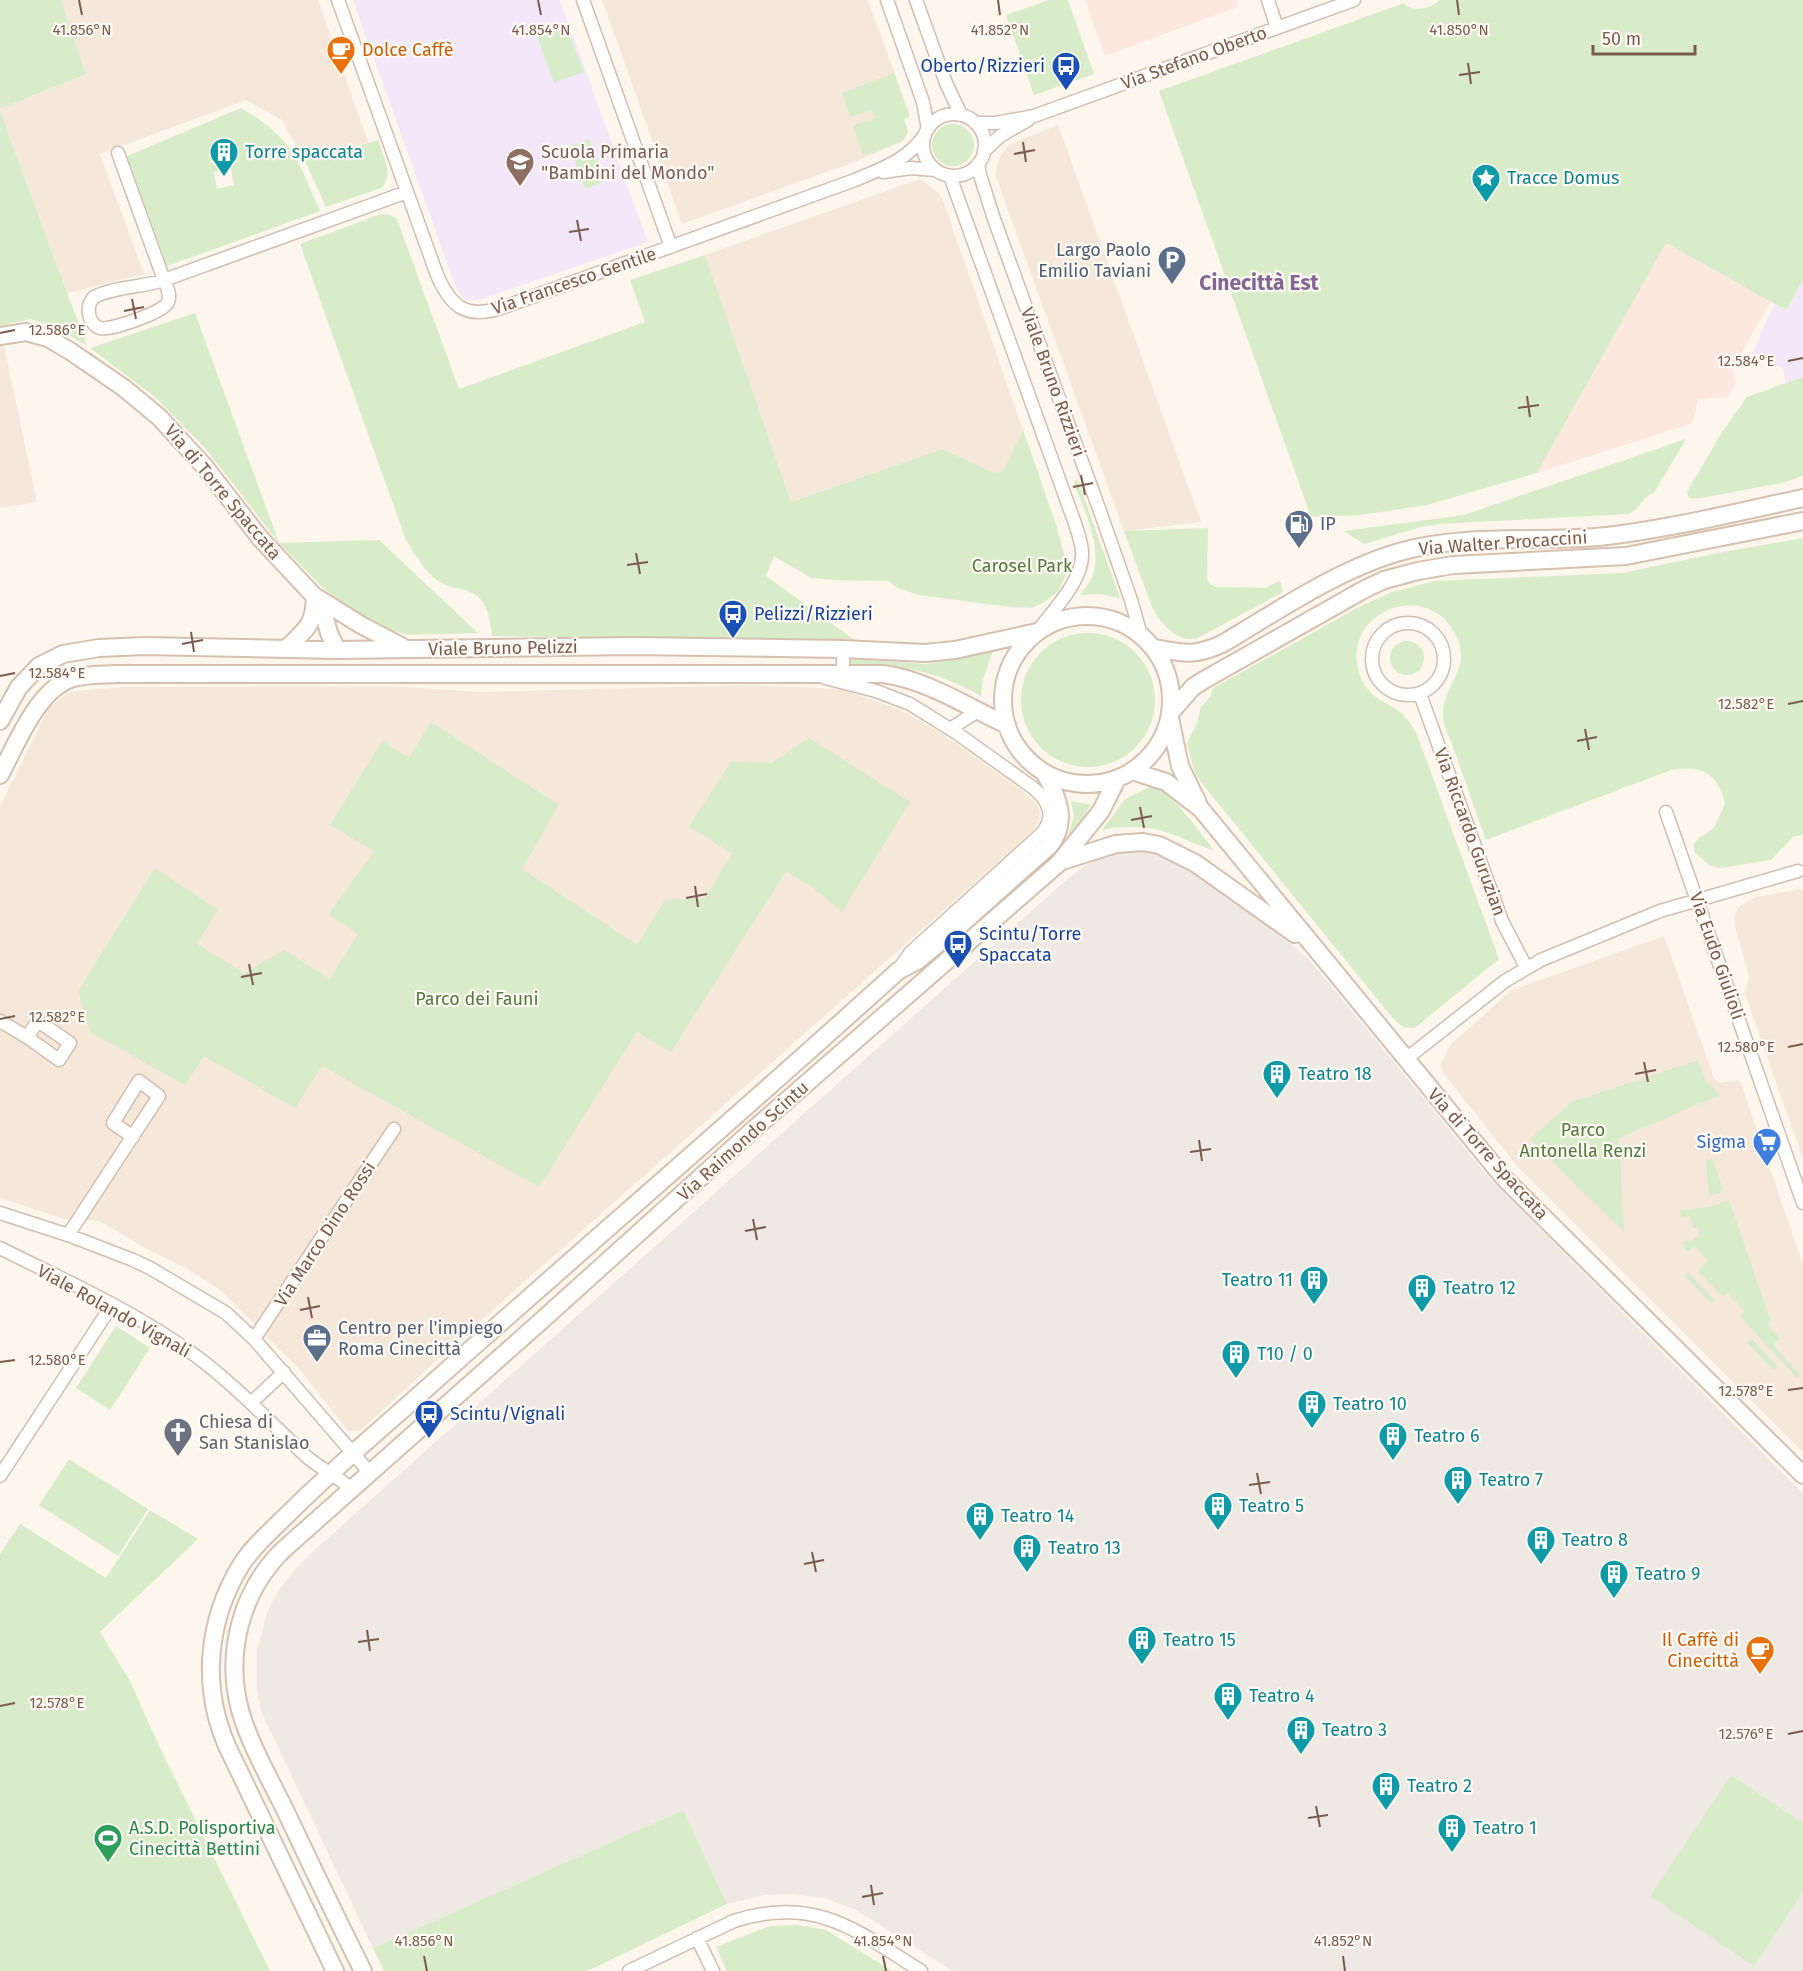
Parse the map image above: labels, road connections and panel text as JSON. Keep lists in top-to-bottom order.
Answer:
{
  "streets": {
    "street": [
      "Via Stefano Oberto",
      "Via Francesco Gentile",
      "Viale Bruno Rizzieri",
      "Via di Torre Spaccata",
      "Via Walter Procaccini",
      "Viale Bruno Pelizzi",
      "Via Riccardo Guruzian",
      "Via Eudo Giulioli",
      "Via Raimondo Scintu",
      "Via Marco Dino Rossi",
      "Viale Rolando Vignali"
    ]
  },
  "crossings": [
    ["Via Stefano Oberto", "Via Francesco Gentile"],
    ["Via Stefano Oberto", "Viale Bruno Rizzieri"],
    ["Via Francesco Gentile", "Viale Bruno Rizzieri"],
    ["Viale Bruno Rizzieri", "Via di Torre Spaccata"],
    ["Viale Bruno Rizzieri", "Via Walter Procaccini"],
    ["Viale Bruno Rizzieri", "Viale Bruno Pelizzi"],
    ["Viale Bruno Rizzieri", "Via Raimondo Scintu"],
    ["Via di Torre Spaccata", "Via Walter Procaccini"],
    ["Via di Torre Spaccata", "Viale Bruno Pelizzi"],
    ["Via di Torre Spaccata", "Via Raimondo Scintu"],
    ["Via Walter Procaccini", "Viale Bruno Pelizzi"],
    ["Via Walter Procaccini", "Via Raimondo Scintu"],
    ["Viale Bruno Pelizzi", "Via Raimondo Scintu"],
    ["Via Raimondo Scintu", "Viale Rolando Vignali"]
  ],
  "districts": ["Cinecittà Est"],
  "parks": ["Carosel Park", "Parco dei Fauni", "Parco Antonella Renzi"],
  "places": {
    "cafe": ["Dolce Caffè", "Il Caffè di Cinecittà"],
    "bus stop": [
      "Oberto/Rizzieri",
      "Pelizzi/Rizzieri",
      "Scintu/Torre Spaccata",
      "Scintu/Vignali"
    ],
    "building": [
      "Torre spaccata",
      "Teatro 18",
      "Teatro 11",
      "Teatro 12",
      "T10 / 0",
      "Teatro 10",
      "Teatro 6",
      "Teatro 7",
      "Teatro 5",
      "Teatro 14",
      "Teatro 8",
      "Teatro 13",
      "Teatro 9",
      "Teatro 15",
      "Teatro 4",
      "Teatro 3",
      "Teatro 2",
      "Teatro 1"
    ],
    "school or university": ["Scuola Primaria \"Bambini del Mondo\""],
    "place": ["Tracce Domus"],
    "parking": ["Largo Paolo Emilio Taviani"],
    "fuel station": ["IP"],
    "supermarket": ["Sigma"],
    "office": ["Centro per l'impiego Roma Cinecittà"],
    "church": ["Chiesa di San Stanislao"],
    "sports": ["A.S.D. Polisportiva Cinecittà Bettini"]
  },
  "scale_bar": "50 m",
  "coordinates": [
    "41.856°N",
    "41.854°N",
    "41.852°N",
    "41.850°N",
    "12.586°E",
    "12.584°E",
    "12.582°E",
    "12.580°E",
    "12.578°E",
    "12.576°E"
  ]
}
